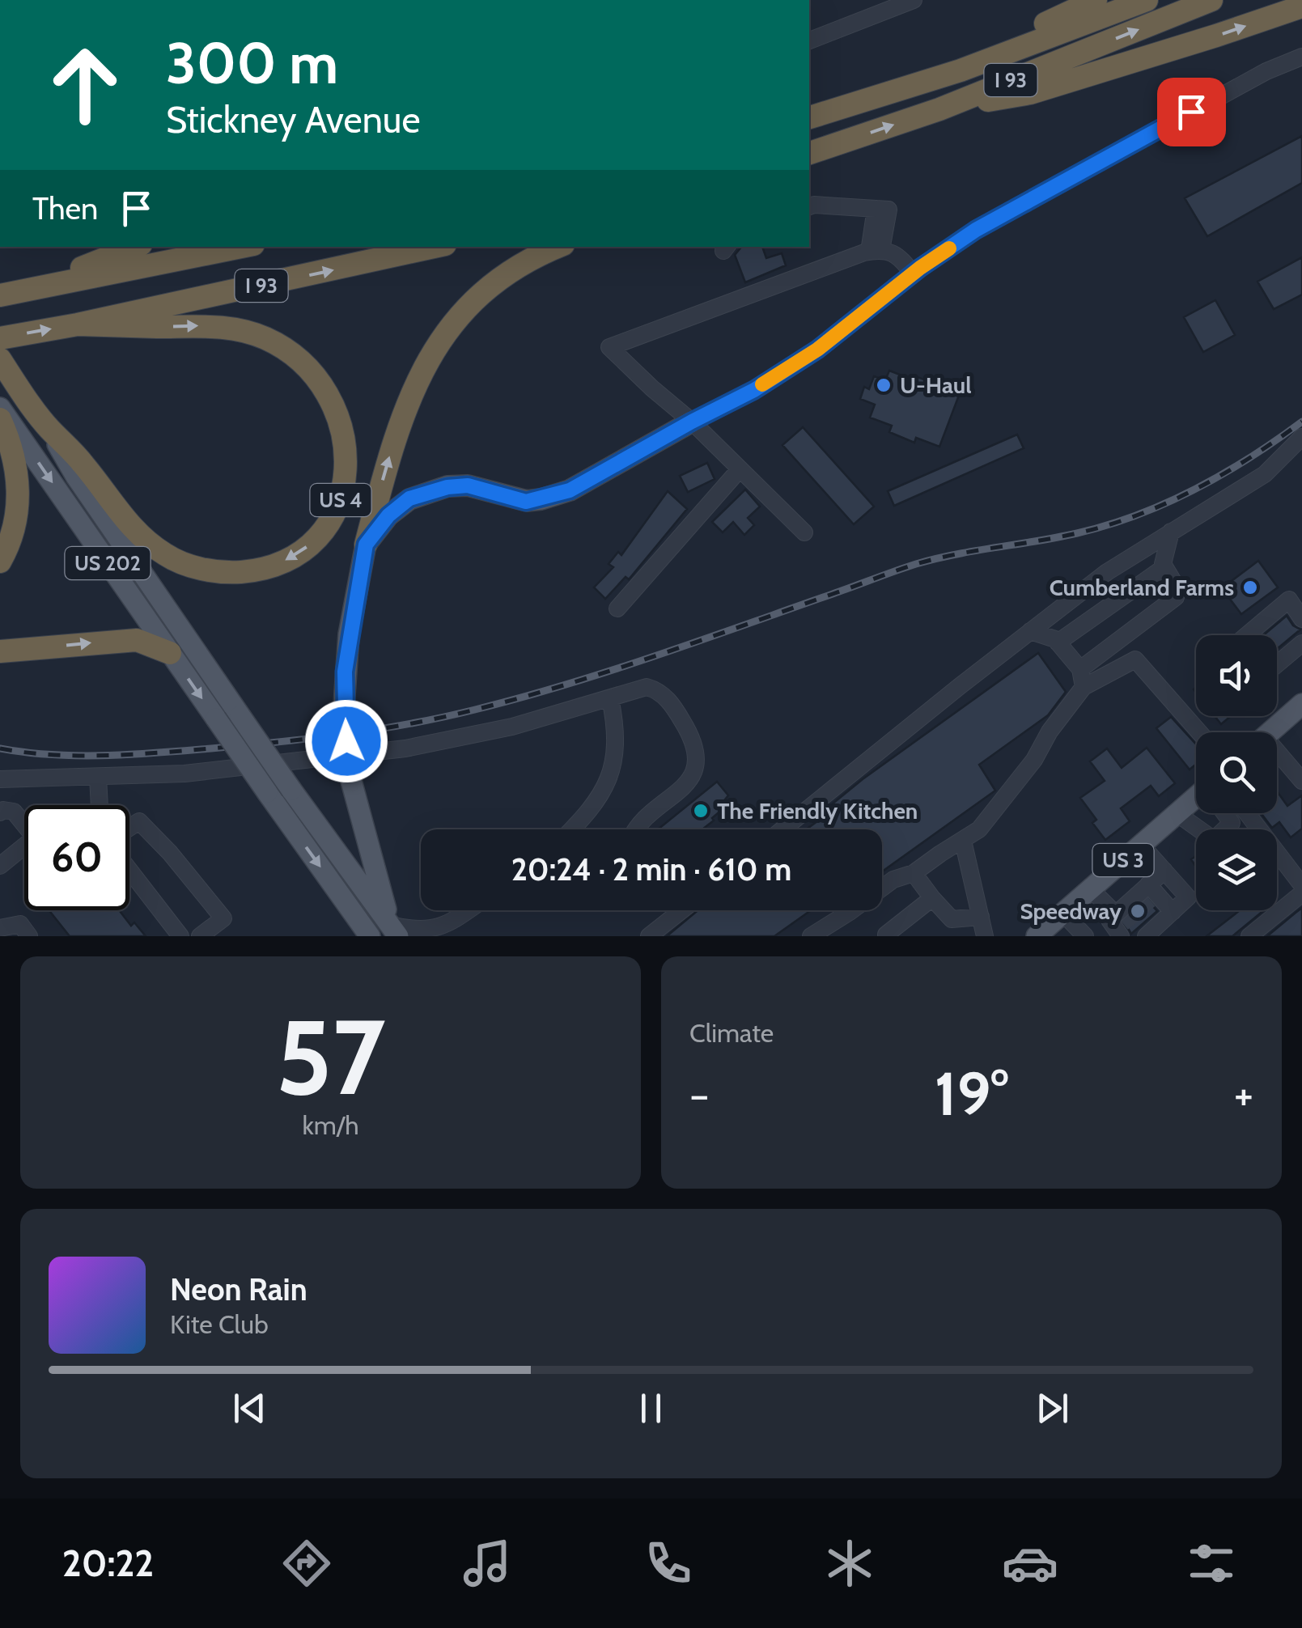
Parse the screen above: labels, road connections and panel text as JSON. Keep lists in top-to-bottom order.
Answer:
{
  "streets": {
    "highway": ["I 93", "US 4"],
    "main road": ["US 202", "US 3"]
  },
  "crossings": [
    ["I 93", "US 4"],
    ["US 4", "US 202"]
  ],
  "places": [
    "U-Haul",
    "Cumberland Farms",
    "The Friendly Kitchen",
    "Speedway"
  ],
  "page": {
    "turn": ["300 m", "Stickney Avenue"],
    "then": "Then",
    "limit": "60",
    "trip": "20:24 · 2 min · 610 m",
    "tile": [
      ["57", "km/h"],
      "Climate"
    ],
    "heat": ["−", "19°", "+"],
    "song": ["Neon Rain", "Kite Club"],
    "tabs": "20:22"
  }
}
